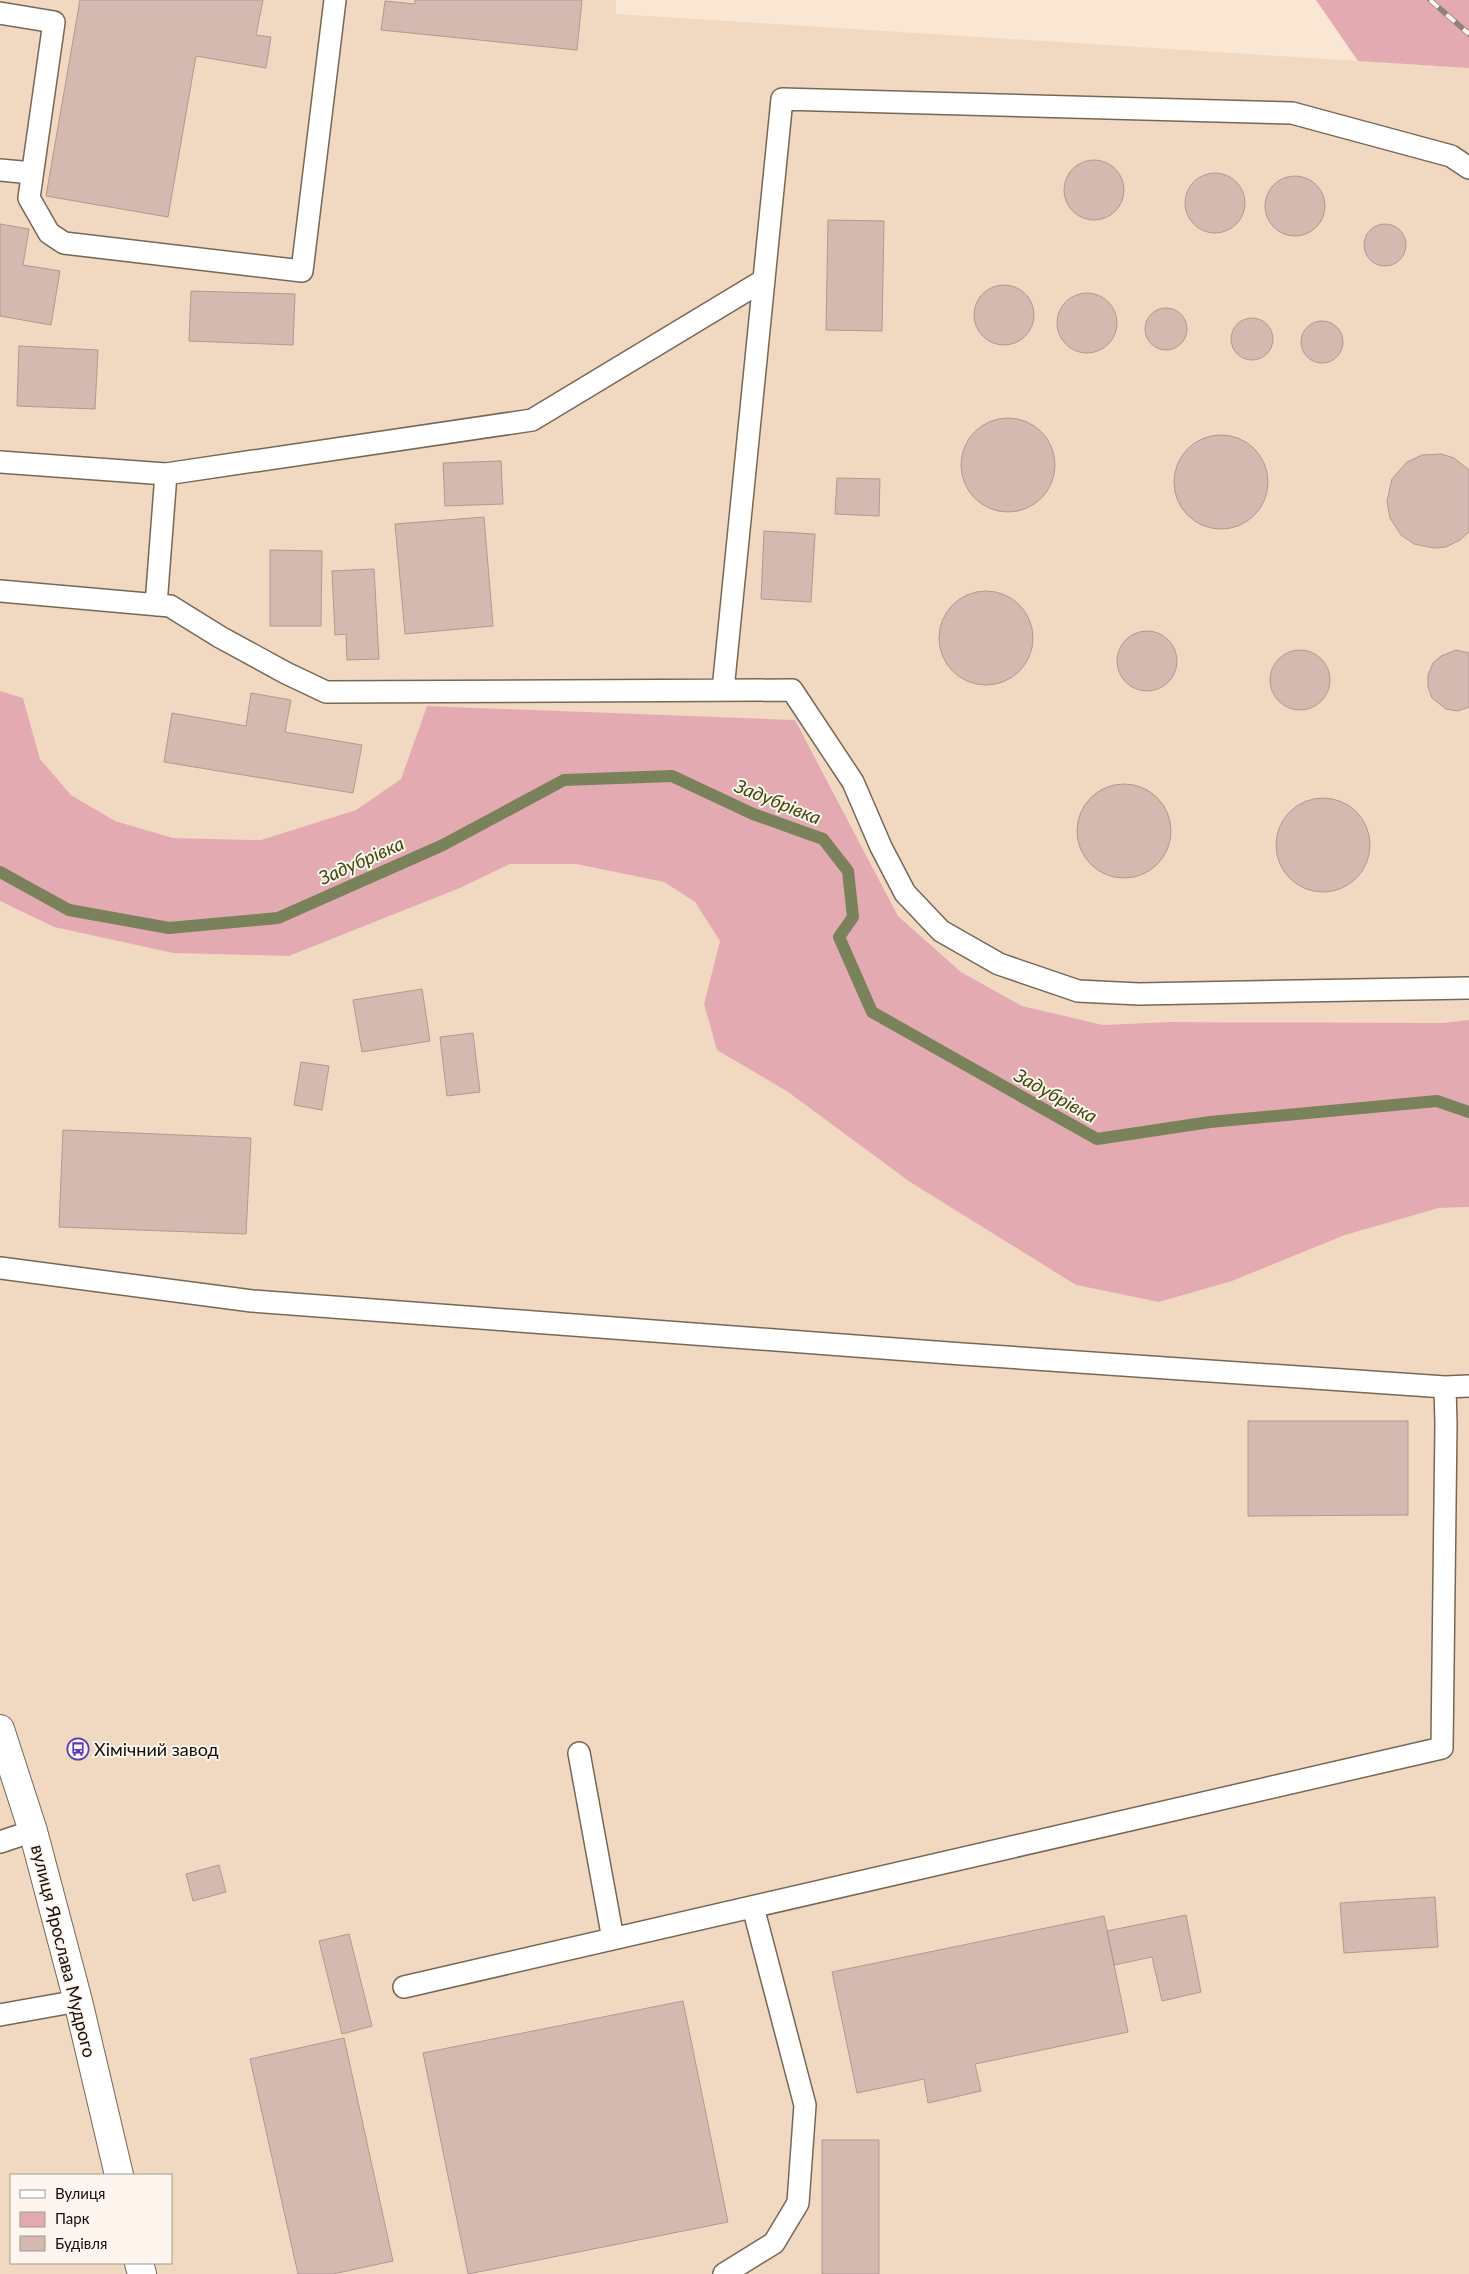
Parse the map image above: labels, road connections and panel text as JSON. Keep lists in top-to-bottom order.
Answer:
{
  "streets": {
    "main road": ["вулиця Ярослава Мудрого"]
  },
  "water": ["Задубрівка"],
  "places": {
    "bus stop": ["Хімічний завод"]
  },
  "legend": ["Вулиця", "Парк", "Будівля"]
}
